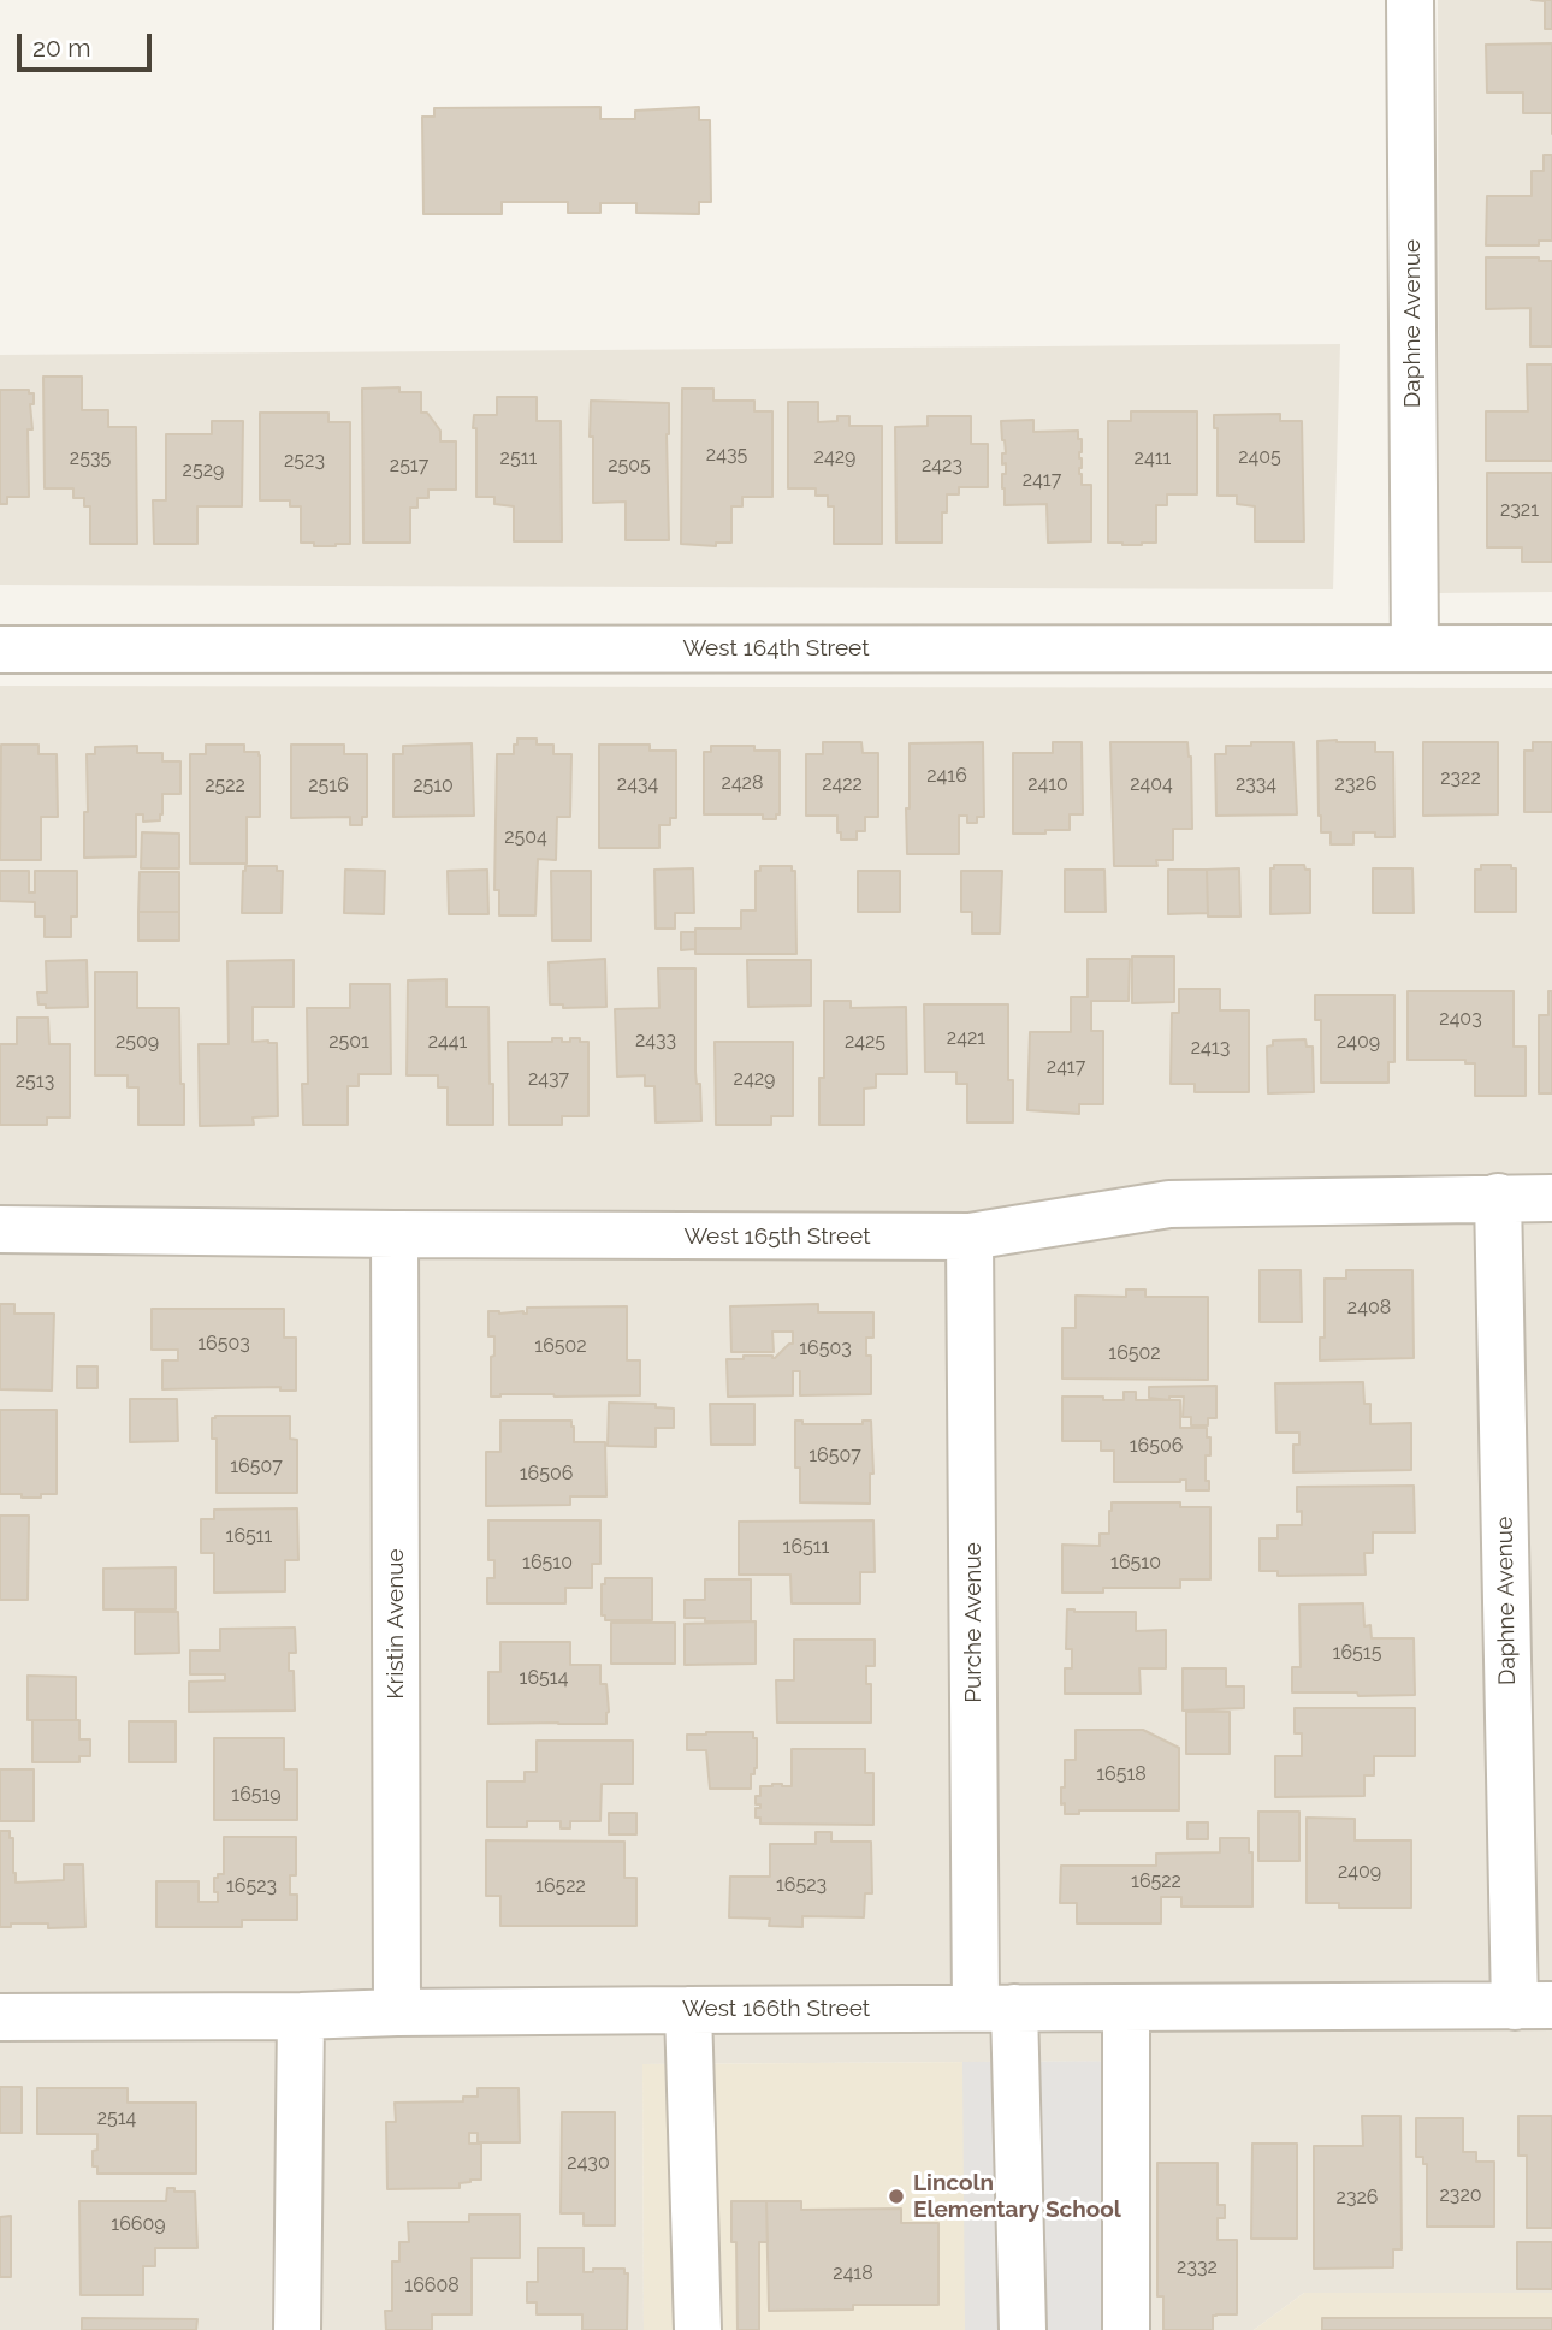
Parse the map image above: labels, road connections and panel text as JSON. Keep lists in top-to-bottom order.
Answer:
{
  "streets": {
    "street": [
      "Daphne Avenue",
      "West 164th Street",
      "West 165th Street",
      "Purche Avenue",
      "Kristin Avenue",
      "West 166th Street"
    ]
  },
  "crossings": [
    ["Daphne Avenue", "West 164th Street"],
    ["Daphne Avenue", "West 165th Street"],
    ["Daphne Avenue", "West 166th Street"],
    ["West 165th Street", "Purche Avenue"],
    ["West 165th Street", "Kristin Avenue"],
    ["Purche Avenue", "West 166th Street"],
    ["Kristin Avenue", "West 166th Street"]
  ],
  "places": ["Lincoln Elementary School"],
  "house_numbers": [
    "2435",
    "2429",
    "2405",
    "2535",
    "2511",
    "2411",
    "2523",
    "2517",
    "2505",
    "2423",
    "2529",
    "2417",
    "2321",
    "2416",
    "2322",
    "2428",
    "2434",
    "2422",
    "2410",
    "2404",
    "2334",
    "2326",
    "2522",
    "2516",
    "2510",
    "2504",
    "2403",
    "2421",
    "2433",
    "2509",
    "2501",
    "2441",
    "2425",
    "2409",
    "2413",
    "2417",
    "2437",
    "2429",
    "2513",
    "2408",
    "16503",
    "16502",
    "16503",
    "16502",
    "16506",
    "16507",
    "16507",
    "16506",
    "16511",
    "16511",
    "16510",
    "16510",
    "16515",
    "16514",
    "16518",
    "16519",
    "2409",
    "16522",
    "16523",
    "16523",
    "16522",
    "2514",
    "2430",
    "2320",
    "2326",
    "16609",
    "2332",
    "2418",
    "16608"
  ],
  "scale_bar": "20 m"
}
